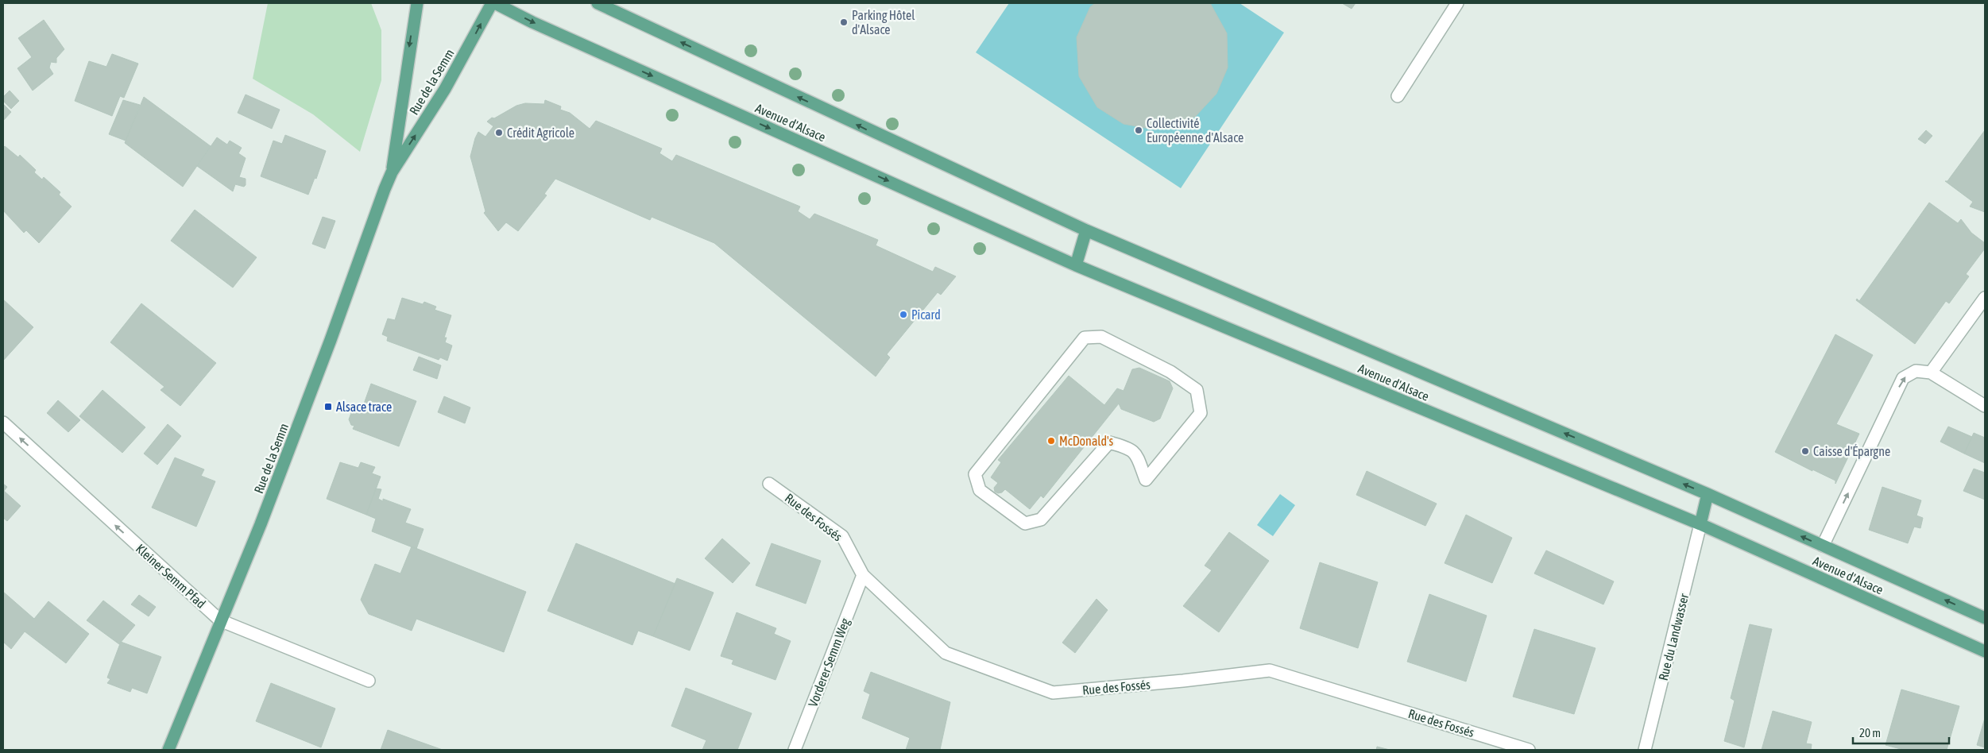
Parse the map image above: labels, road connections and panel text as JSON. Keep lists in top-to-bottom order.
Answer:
{
  "streets": {
    "main road": ["Rue de la Semm", "Avenue d'Alsace"],
    "street": [
      "Rue des Fossés",
      "Kleiner Semm Pfad",
      "Rue du Landwasser",
      "Vorderer Semm Weg"
    ]
  },
  "crossings": [
    ["Rue de la Semm", "Kleiner Semm Pfad"],
    ["Avenue d'Alsace", "Rue du Landwasser"],
    ["Rue des Fossés", "Vorderer Semm Weg"]
  ],
  "one_way": ["Kleiner Semm Pfad"],
  "places": {
    "other": [
      "Parking Hôtel d'Alsace",
      "Collectivité Européenne d'Alsace",
      "Crédit Agricole",
      "Picard",
      "McDonald's",
      "Caisse d'Épargne"
    ],
    "transit": ["Alsace trace"]
  },
  "scale_bar": "20 m"
}
